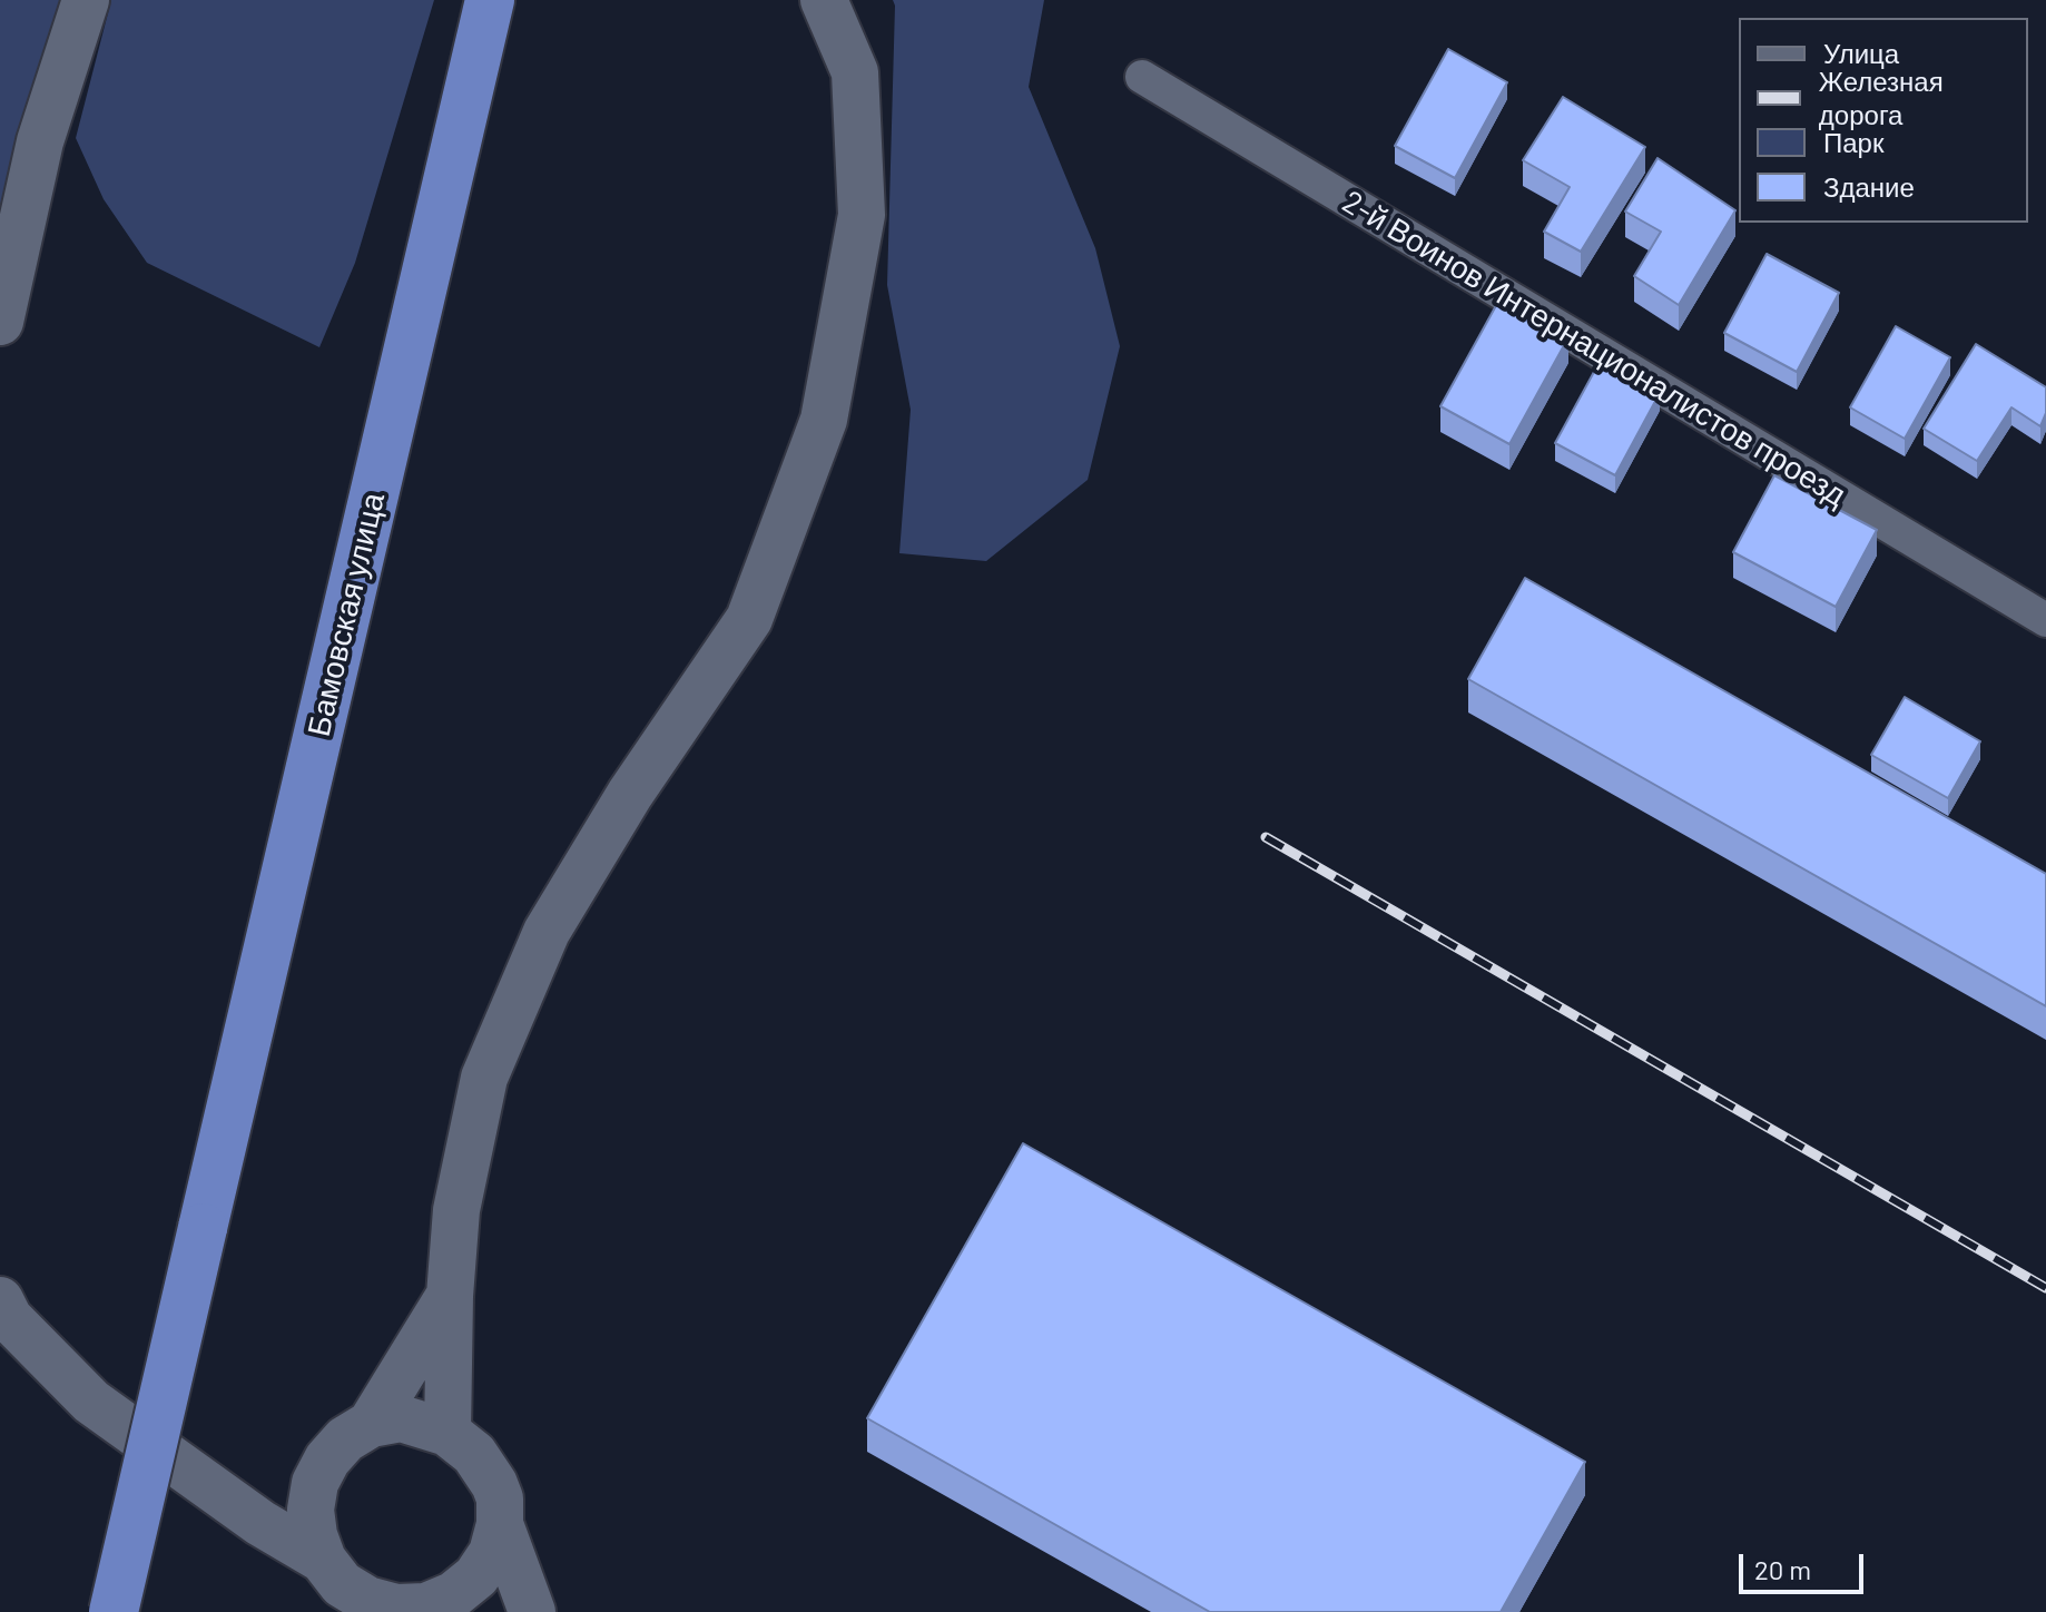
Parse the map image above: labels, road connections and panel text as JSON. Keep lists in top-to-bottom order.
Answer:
{
  "streets": {
    "highway": ["Бамовская улица"],
    "street": ["2-й Воинов Интернационалистов проезд"]
  },
  "legend": [
    "Улица",
    "Железная дорога",
    "Парк",
    "Здание"
  ],
  "scale_bar": "20 m"
}
